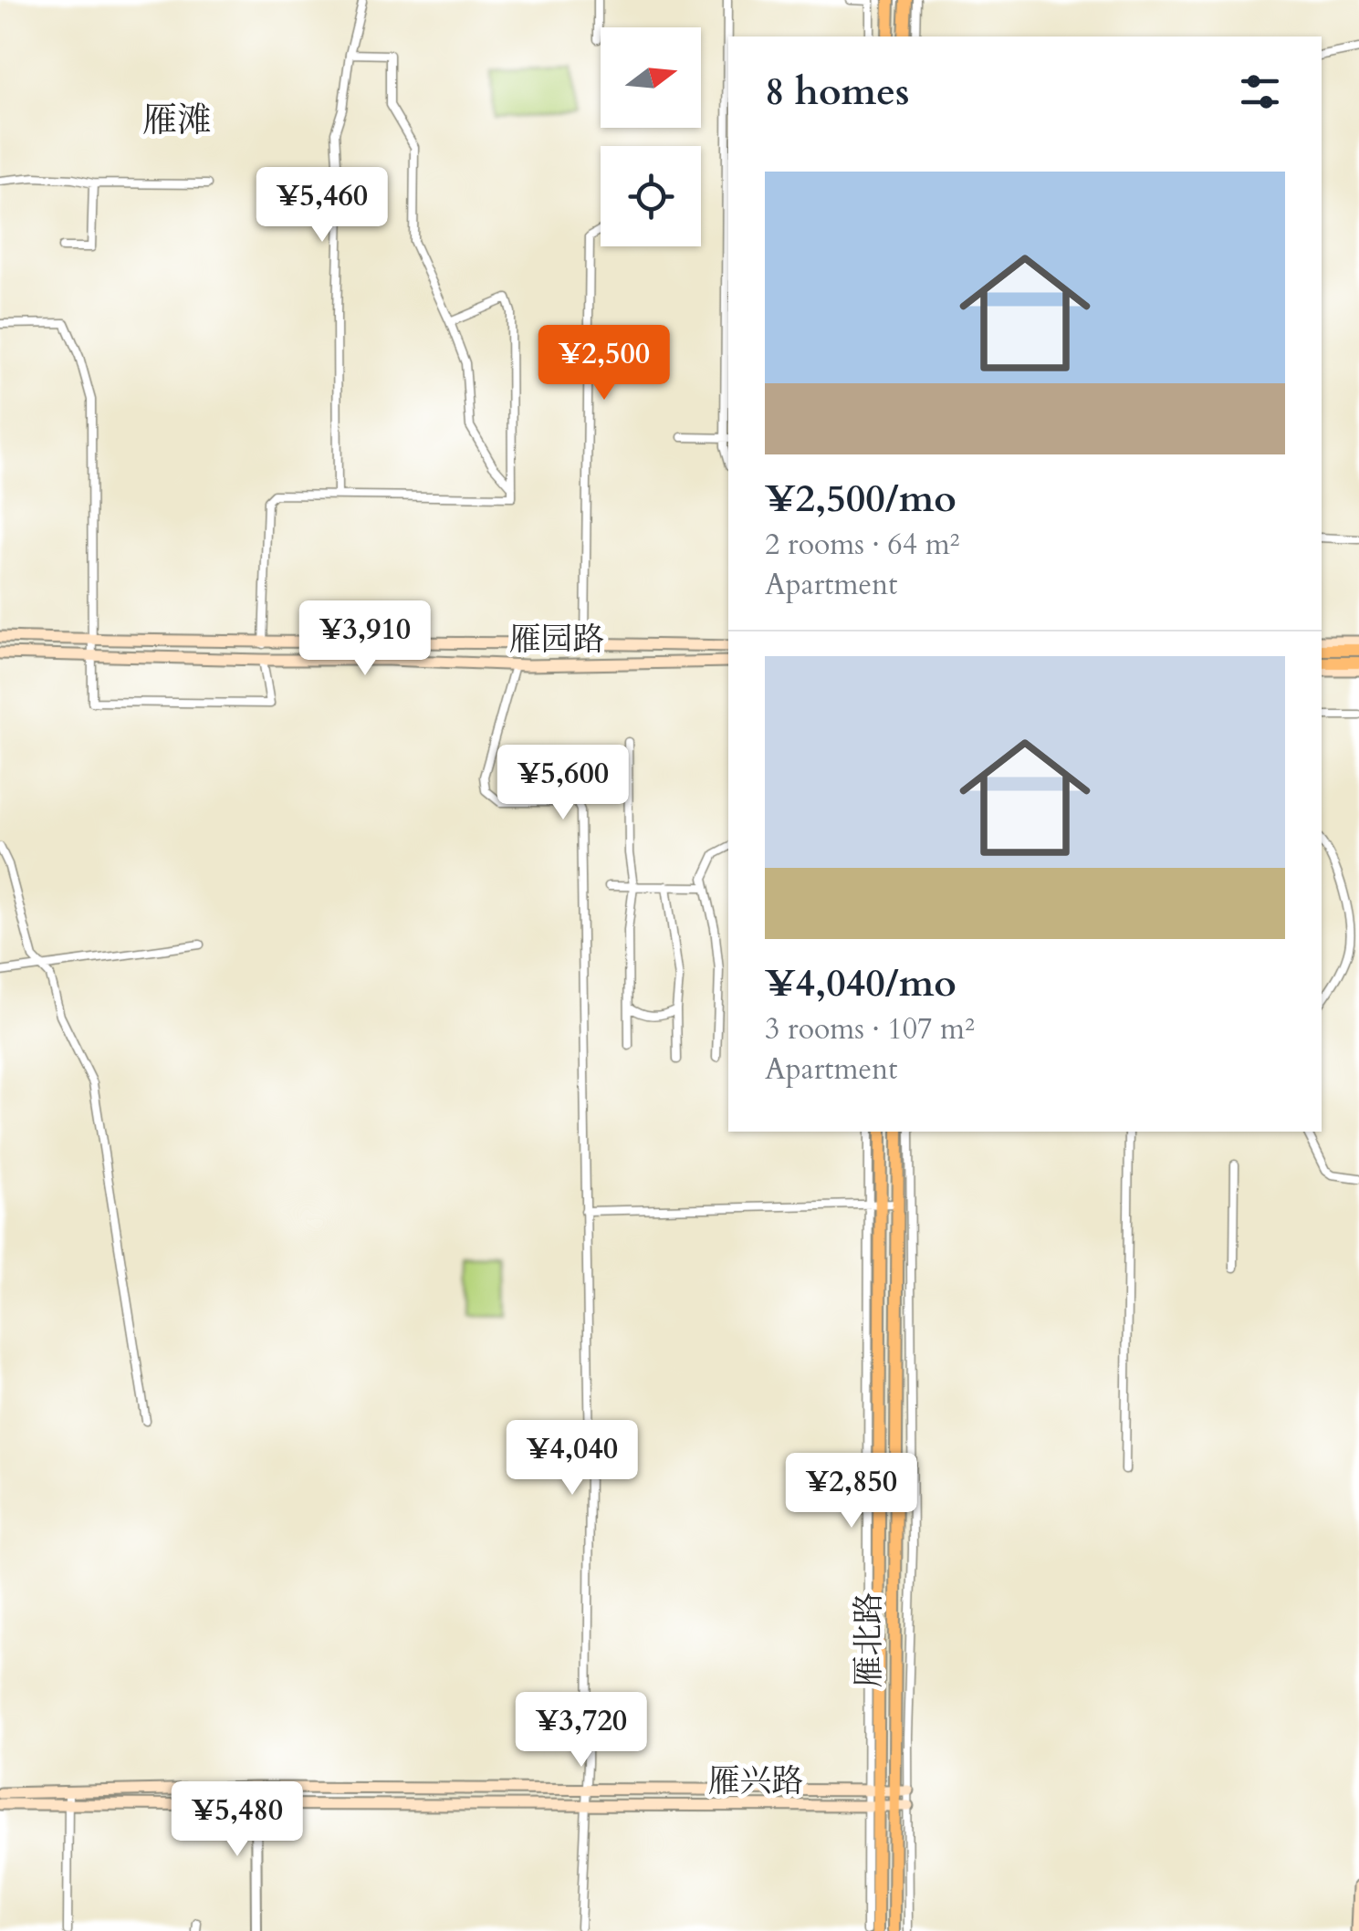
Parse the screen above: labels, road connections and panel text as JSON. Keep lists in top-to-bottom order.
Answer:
{
  "streets": {
    "main road": ["雁园路", "雁北路", "雁兴路"]
  },
  "crossings": [
    ["雁北路", "雁兴路"]
  ],
  "districts": ["雁滩"],
  "north": "right",
  "page": {
    "heading": "8 homes",
    "list": [
      {
        "name": "¥2,500/mo",
        "note": "2 rooms · 64 m² · Apartment"
      },
      {
        "name": "¥4,040/mo",
        "note": "3 rooms · 107 m² · Apartment"
      }
    ],
    "price": [
      "¥5,460",
      "¥2,500",
      "¥3,910",
      "¥5,600",
      "¥4,040",
      "¥2,850",
      "¥3,720",
      "¥5,480"
    ]
  }
}
